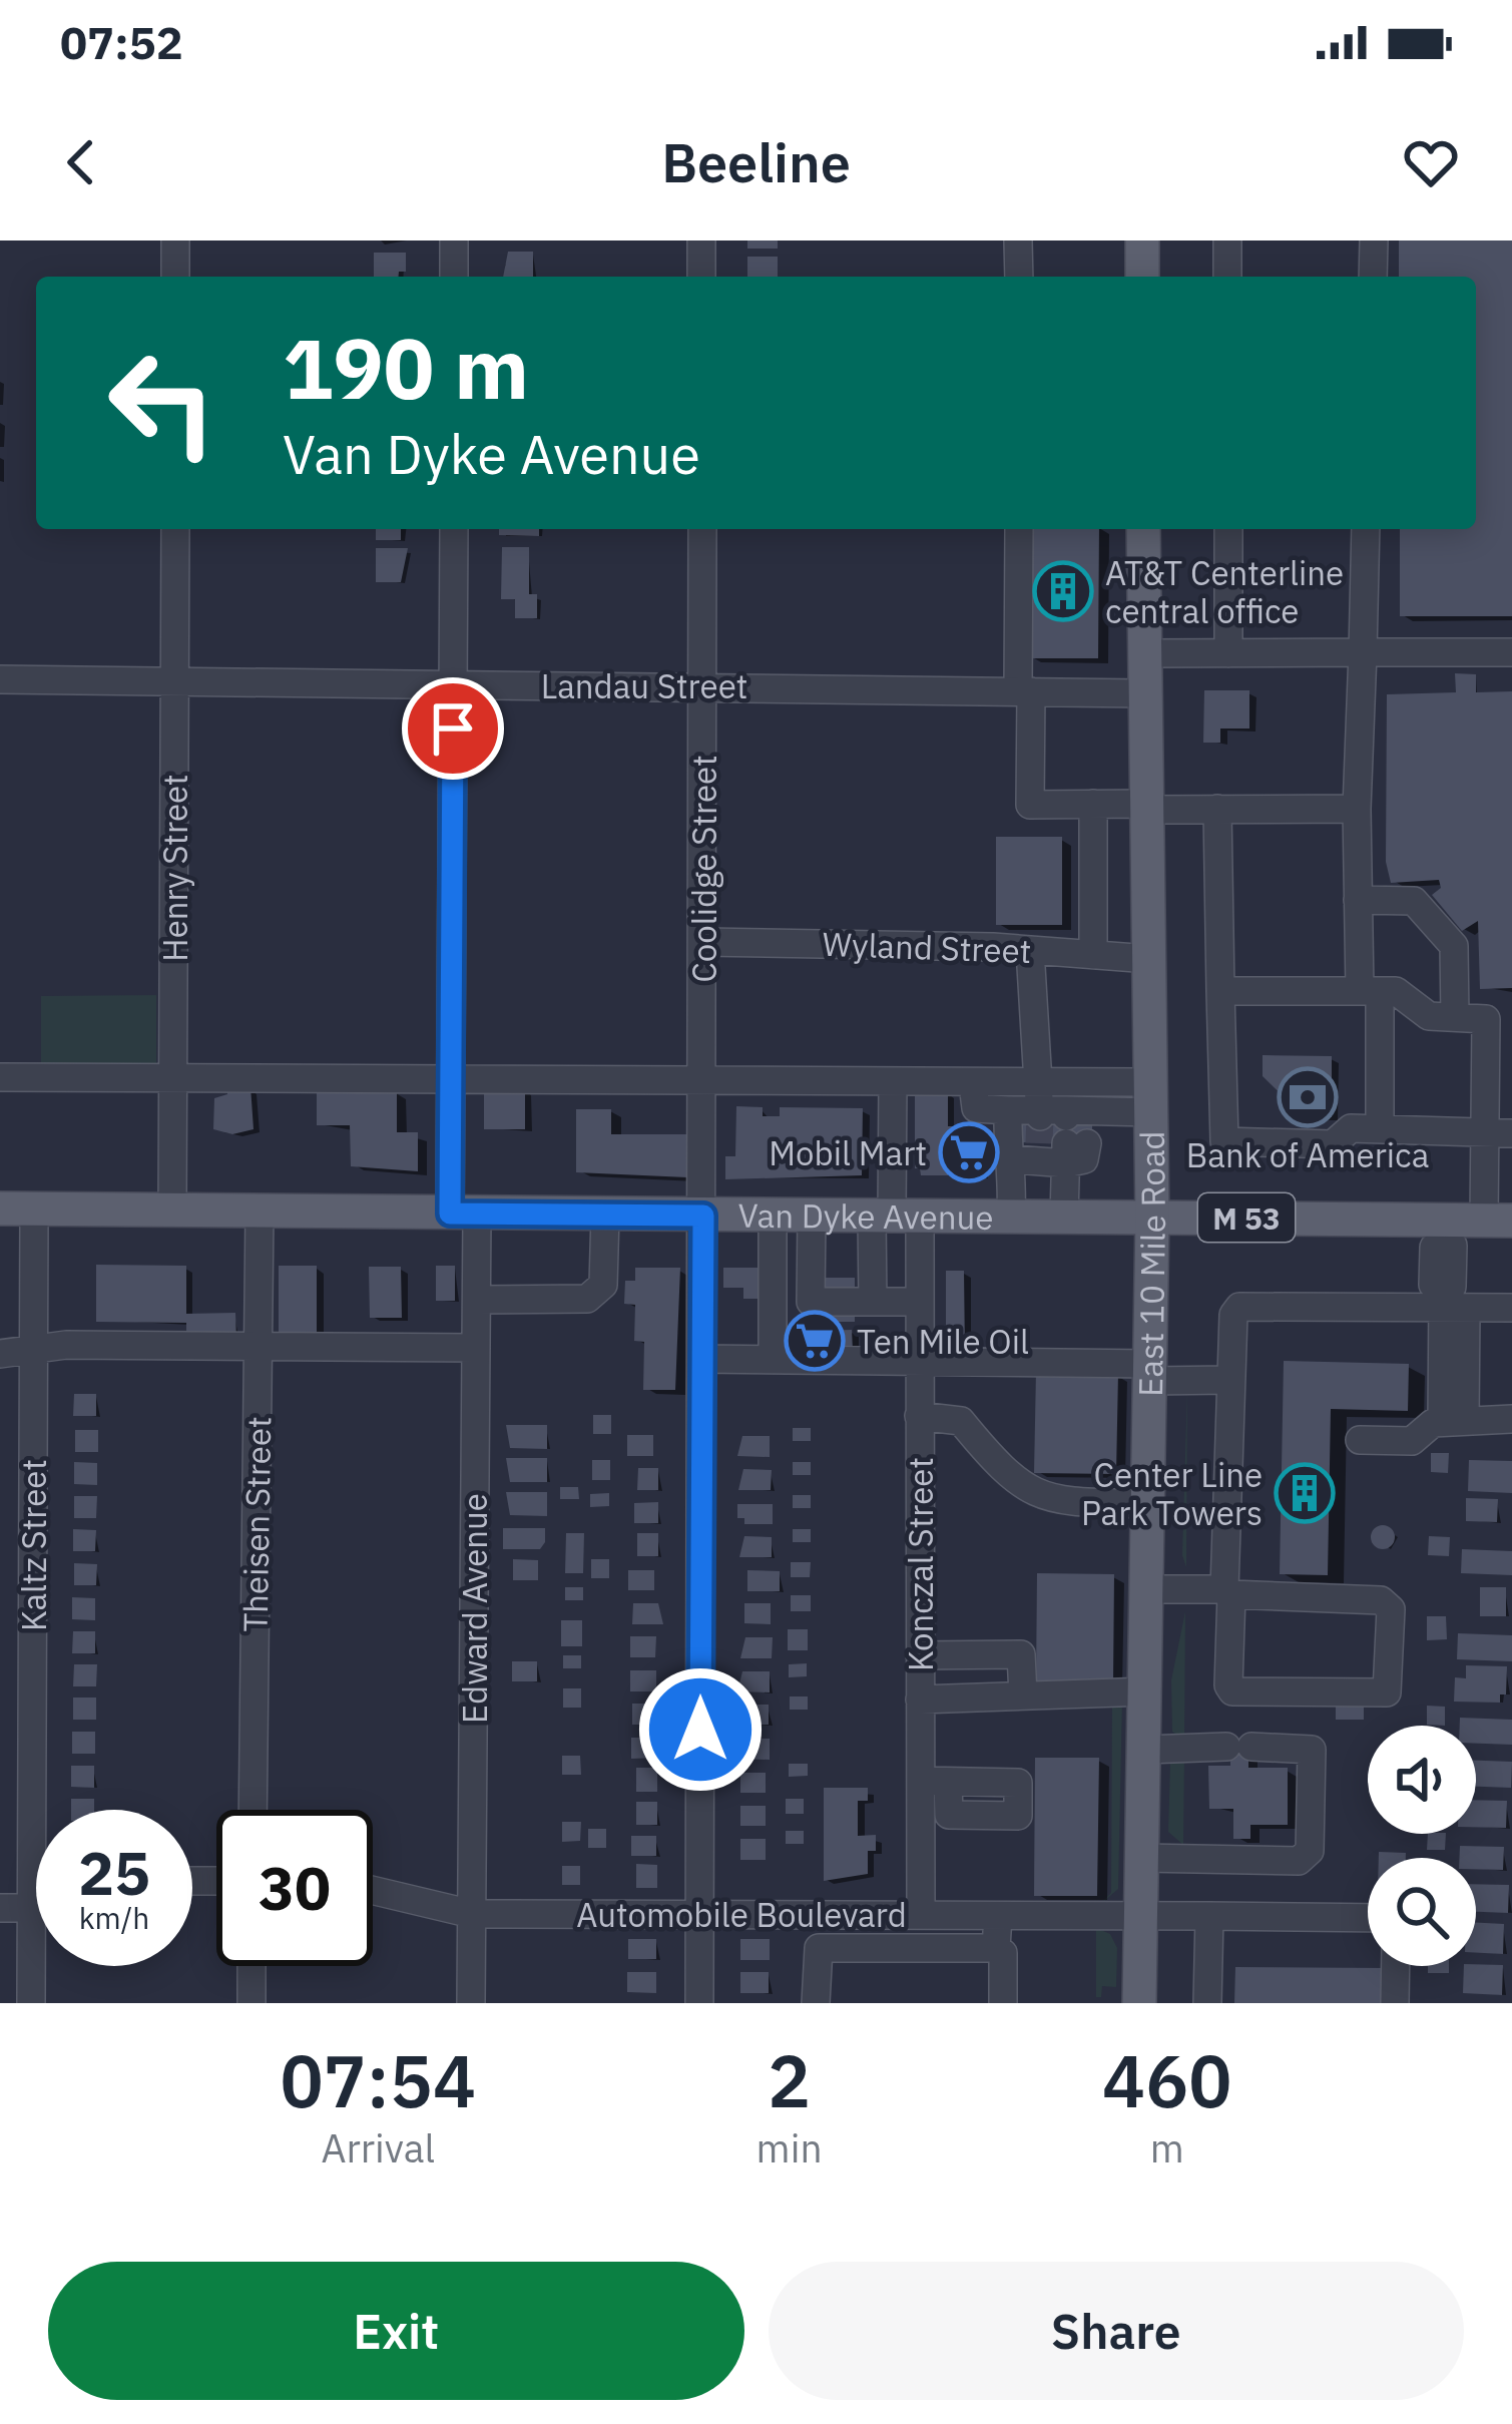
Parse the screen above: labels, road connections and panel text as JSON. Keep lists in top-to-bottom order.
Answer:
{
  "streets": {
    "main road": ["Van Dyke Avenue", "M 53", "East 10 Mile Road"],
    "street": [
      "Landau Street",
      "Henry Street",
      "Coolidge Street",
      "Wyland Street",
      "Theisen Street",
      "Kaltz Street",
      "Konczal Street",
      "Edward Avenue",
      "Automobile Boulevard"
    ]
  },
  "crossings": [
    ["Landau Street", "Henry Street"],
    ["Landau Street", "Coolidge Street"],
    ["Landau Street", "East 10 Mile Road"],
    ["Landau Street", "Edward Avenue"],
    ["Henry Street", "Van Dyke Avenue"],
    ["Coolidge Street", "Wyland Street"],
    ["Coolidge Street", "Van Dyke Avenue"],
    ["Coolidge Street", "Automobile Boulevard"],
    ["Wyland Street", "East 10 Mile Road"],
    ["Van Dyke Avenue", "East 10 Mile Road"],
    ["Van Dyke Avenue", "Theisen Street"],
    ["Van Dyke Avenue", "Kaltz Street"],
    ["Van Dyke Avenue", "Konczal Street"],
    ["Van Dyke Avenue", "Edward Avenue"],
    ["East 10 Mile Road", "Automobile Boulevard"],
    ["Konczal Street", "Automobile Boulevard"],
    ["Edward Avenue", "Automobile Boulevard"]
  ],
  "places": {
    "building": ["AT&T Centerline central office", "Center Line Park Towers"],
    "bank": ["Bank of America"],
    "supermarket": ["Mobil Mart", "Ten Mile Oil"]
  },
  "page": {
    "status": "07:52",
    "header": "Beeline",
    "turn": ["190 m", "Van Dyke Avenue"],
    "speed": "25 km/h",
    "limit": "30",
    "eta": [
      "07:54",
      "Arrival",
      "2",
      "min",
      "460",
      "m"
    ],
    "buttons": ["Exit", "Share"]
  }
}
